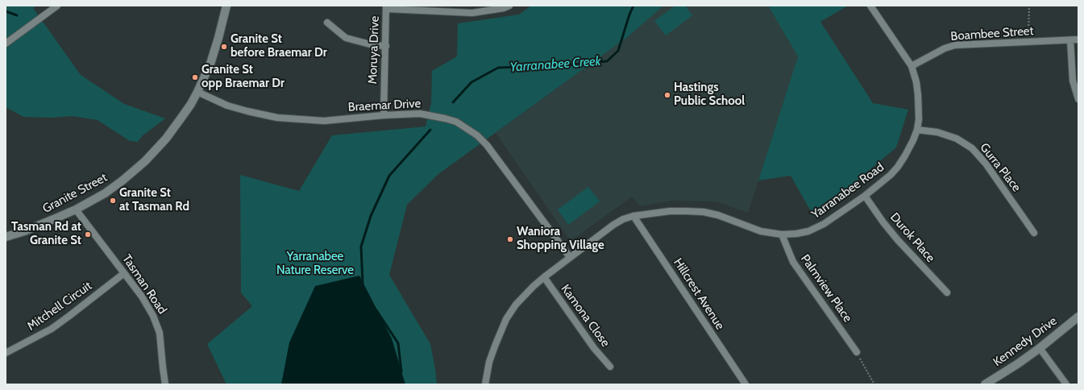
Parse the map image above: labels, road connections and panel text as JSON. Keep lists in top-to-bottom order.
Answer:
{
  "streets": {
    "street": [
      "Boambee Street",
      "Moruya Drive",
      "Braemar Drive",
      "Gurra Place",
      "Yarranabee Road",
      "Granite Street",
      "Durok Place",
      "Tasman Road",
      "Palmview Place",
      "Hillcrest Avenue",
      "Mitchell Circuit",
      "Kamona Close",
      "Kennedy Drive"
    ]
  },
  "crossings": [
    ["Boambee Street", "Yarranabee Road"],
    ["Moruya Drive", "Braemar Drive"],
    ["Braemar Drive", "Yarranabee Road"],
    ["Braemar Drive", "Granite Street"],
    ["Gurra Place", "Yarranabee Road"],
    ["Yarranabee Road", "Durok Place"],
    ["Yarranabee Road", "Palmview Place"],
    ["Yarranabee Road", "Hillcrest Avenue"],
    ["Yarranabee Road", "Kamona Close"],
    ["Granite Street", "Tasman Road"],
    ["Tasman Road", "Mitchell Circuit"]
  ],
  "water": ["Yarranabee Creek"],
  "parks": ["Yarranabee Nature Reserve"],
  "places": [
    "Granite St before Braemar Dr",
    "Granite St opp Braemar Dr",
    "Hastings Public School",
    "Granite St at Tasman Rd",
    "Tasman Rd at Granite St",
    "Waniora Shopping Village"
  ]
}
